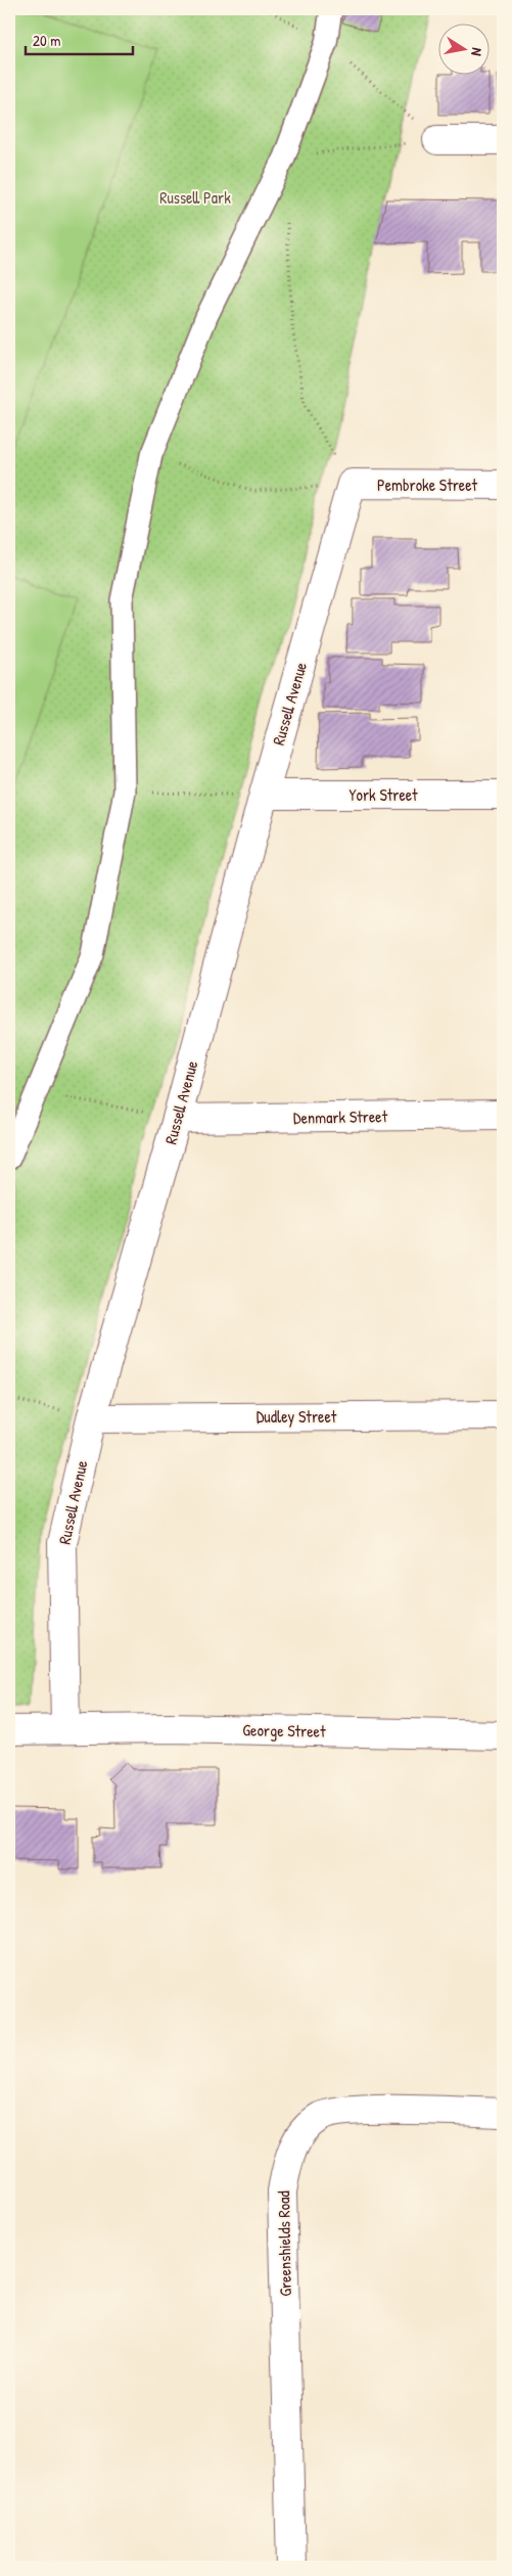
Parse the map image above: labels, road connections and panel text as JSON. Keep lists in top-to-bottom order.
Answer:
{
  "streets": {
    "street": [
      "Pembroke Street",
      "Russell Avenue",
      "York Street",
      "Denmark Street",
      "Dudley Street",
      "George Street",
      "Greenshields Road"
    ]
  },
  "crossings": [
    ["Pembroke Street", "Russell Avenue"],
    ["Russell Avenue", "York Street"],
    ["Russell Avenue", "Denmark Street"],
    ["Russell Avenue", "Dudley Street"],
    ["Russell Avenue", "George Street"]
  ],
  "parks": ["Russell Park"],
  "scale_bar": "20 m",
  "north": "right"
}
